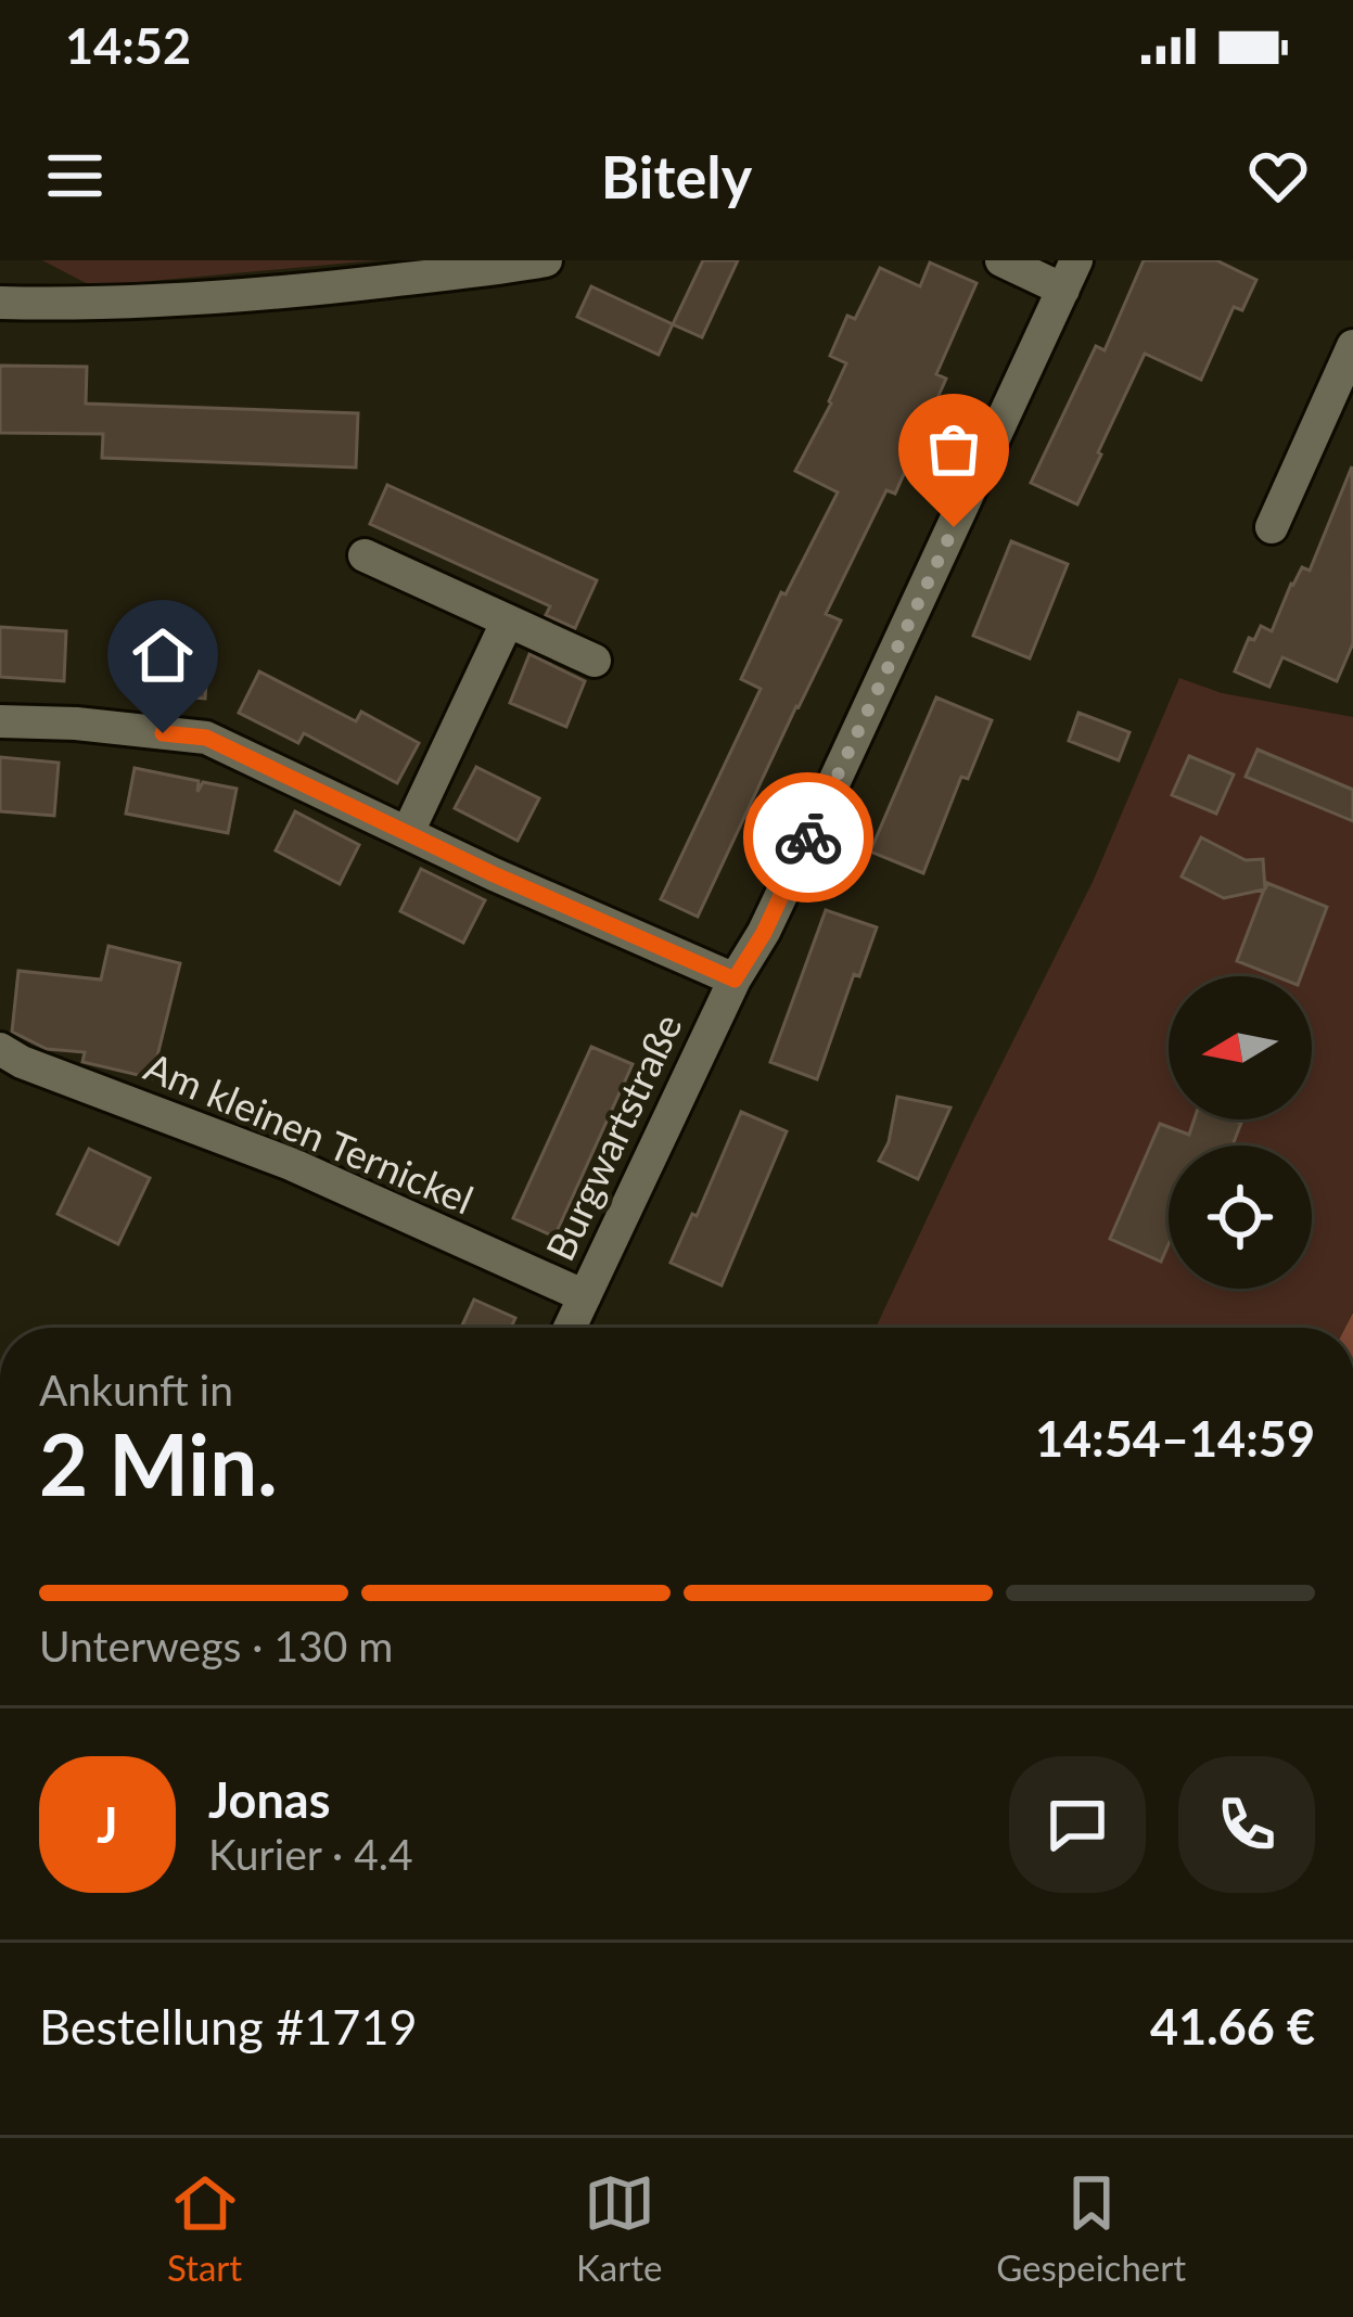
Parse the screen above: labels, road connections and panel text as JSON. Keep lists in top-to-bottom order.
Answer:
{
  "streets": {
    "street": ["Am kleinen Ternickel", "Burgwartstraße"]
  },
  "crossings": [
    ["Am kleinen Ternickel", "Burgwartstraße"]
  ],
  "north": "left",
  "page": {
    "status": "14:52",
    "header": "Bitely",
    "heading": ["2 Min.", "Ankunft in", "14:54–14:59"],
    "panel": [
      "Jonas",
      "Kurier · 4.4",
      "Bestellung #1719",
      "41.66 €"
    ],
    "bar": "Unterwegs · 130 m",
    "round": "J",
    "tabs": ["Start", "Karte", "Gespeichert"]
  }
}
